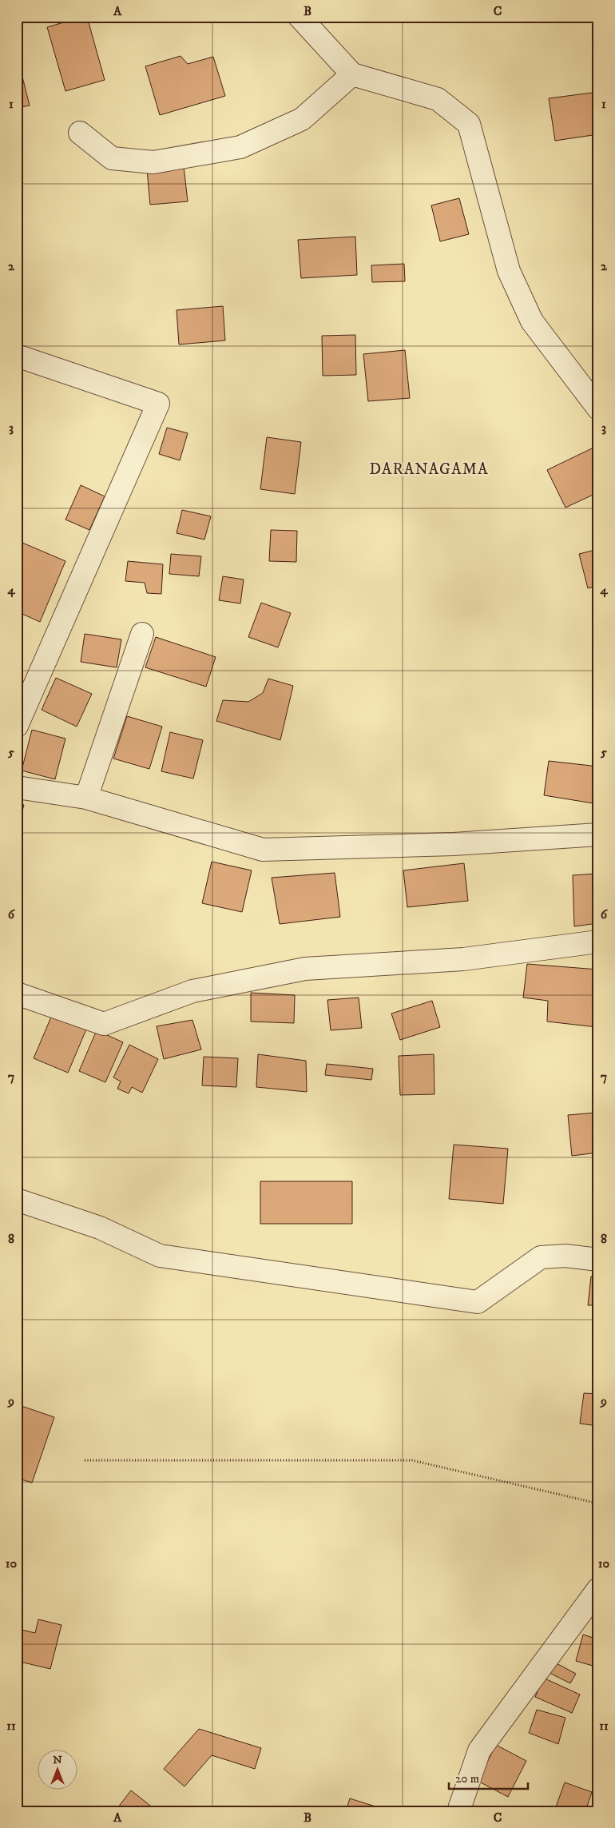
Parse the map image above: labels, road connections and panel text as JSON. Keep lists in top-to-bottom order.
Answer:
{
  "districts": ["DARANAGAMA"],
  "scale_bar": "20 m",
  "north": "top",
  "grid": {
    "columns": ["A", "B", "C"],
    "rows": [
      "1",
      "2",
      "3",
      "4",
      "5",
      "6",
      "7",
      "8",
      "9",
      "10",
      "11"
    ]
  }
}
